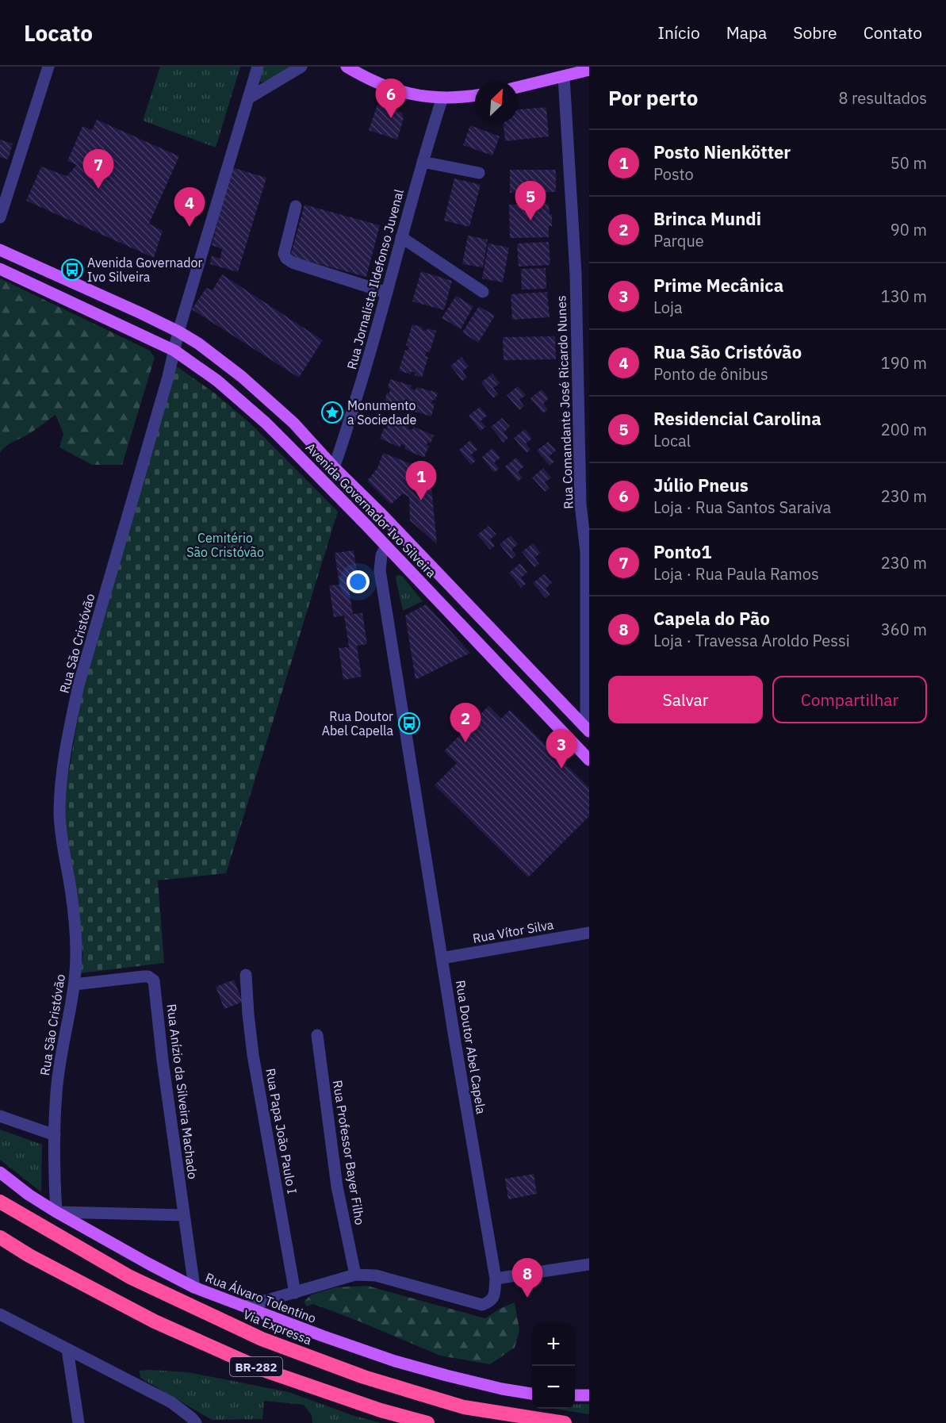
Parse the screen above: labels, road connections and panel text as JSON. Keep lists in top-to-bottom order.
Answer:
{
  "streets": {
    "highway": ["Via Expressa", "BR-282"],
    "main road": ["Avenida Governador Ivo Silveira", "Rua Álvaro Tolentino"],
    "street": [
      "Rua Jornalista Ildefonso Juvenal",
      "Rua Comandante José Ricardo Nunes",
      "Rua São Cristóvão",
      "Rua Vítor Silva",
      "Rua Doutor Abel Capela",
      "Rua Anízio da Silveira Machado",
      "Rua Papa João Paulo I",
      "Rua Professor Bayer Filho"
    ]
  },
  "crossings": [
    ["Rua Jornalista Ildefonso Juvenal", "Avenida Governador Ivo Silveira"],
    ["Rua Comandante José Ricardo Nunes", "Avenida Governador Ivo Silveira"],
    ["Avenida Governador Ivo Silveira", "Rua São Cristóvão"],
    ["Avenida Governador Ivo Silveira", "Rua Doutor Abel Capela"],
    ["Rua São Cristóvão", "Rua Anízio da Silveira Machado"],
    ["Rua São Cristóvão", "Rua Álvaro Tolentino"],
    ["Rua Vítor Silva", "Rua Doutor Abel Capela"],
    ["Rua Doutor Abel Capela", "Rua Papa João Paulo I"],
    ["Rua Doutor Abel Capela", "Rua Professor Bayer Filho"],
    ["Rua Doutor Abel Capela", "Rua Álvaro Tolentino"],
    ["Rua Anízio da Silveira Machado", "Rua Álvaro Tolentino"]
  ],
  "parks": ["Cemitério São Cristóvão"],
  "places": {
    "bus stop": ["Avenida Governador Ivo Silveira", "Rua Doutor Abel Capella"],
    "place": ["Monumento a Sociedade"]
  },
  "north": "top right",
  "page": {
    "header": "Locato",
    "nav": [
      "Início",
      "Mapa",
      "Sobre",
      "Contato"
    ],
    "heading": ["Por perto", "8 resultados"],
    "pins": [
      "6",
      "7",
      "5",
      "4",
      "1",
      "2",
      "3",
      "8"
    ],
    "list": [
      {
        "mark": "1",
        "name": "Posto Nienkötter",
        "note": "Posto",
        "value": "50 m"
      },
      {
        "mark": "2",
        "name": "Brinca Mundi",
        "note": "Parque",
        "value": "90 m"
      },
      {
        "mark": "3",
        "name": "Prime Mecânica",
        "note": "Loja",
        "value": "130 m"
      },
      {
        "mark": "4",
        "name": "Rua São Cristóvão",
        "note": "Ponto de ônibus",
        "value": "190 m"
      },
      {
        "mark": "5",
        "name": "Residencial Carolina",
        "note": "Local",
        "value": "200 m"
      },
      {
        "mark": "6",
        "name": "Júlio Pneus",
        "note": "Loja · Rua Santos Saraiva",
        "value": "230 m"
      },
      {
        "mark": "7",
        "name": "Ponto1",
        "note": "Loja · Rua Paula Ramos",
        "value": "230 m"
      },
      {
        "mark": "8",
        "name": "Capela do Pão",
        "note": "Loja · Travessa Aroldo Pessi",
        "value": "360 m"
      }
    ],
    "buttons": ["Salvar", "Compartilhar"],
    "map_buttons": ["+", "−"]
  }
}
